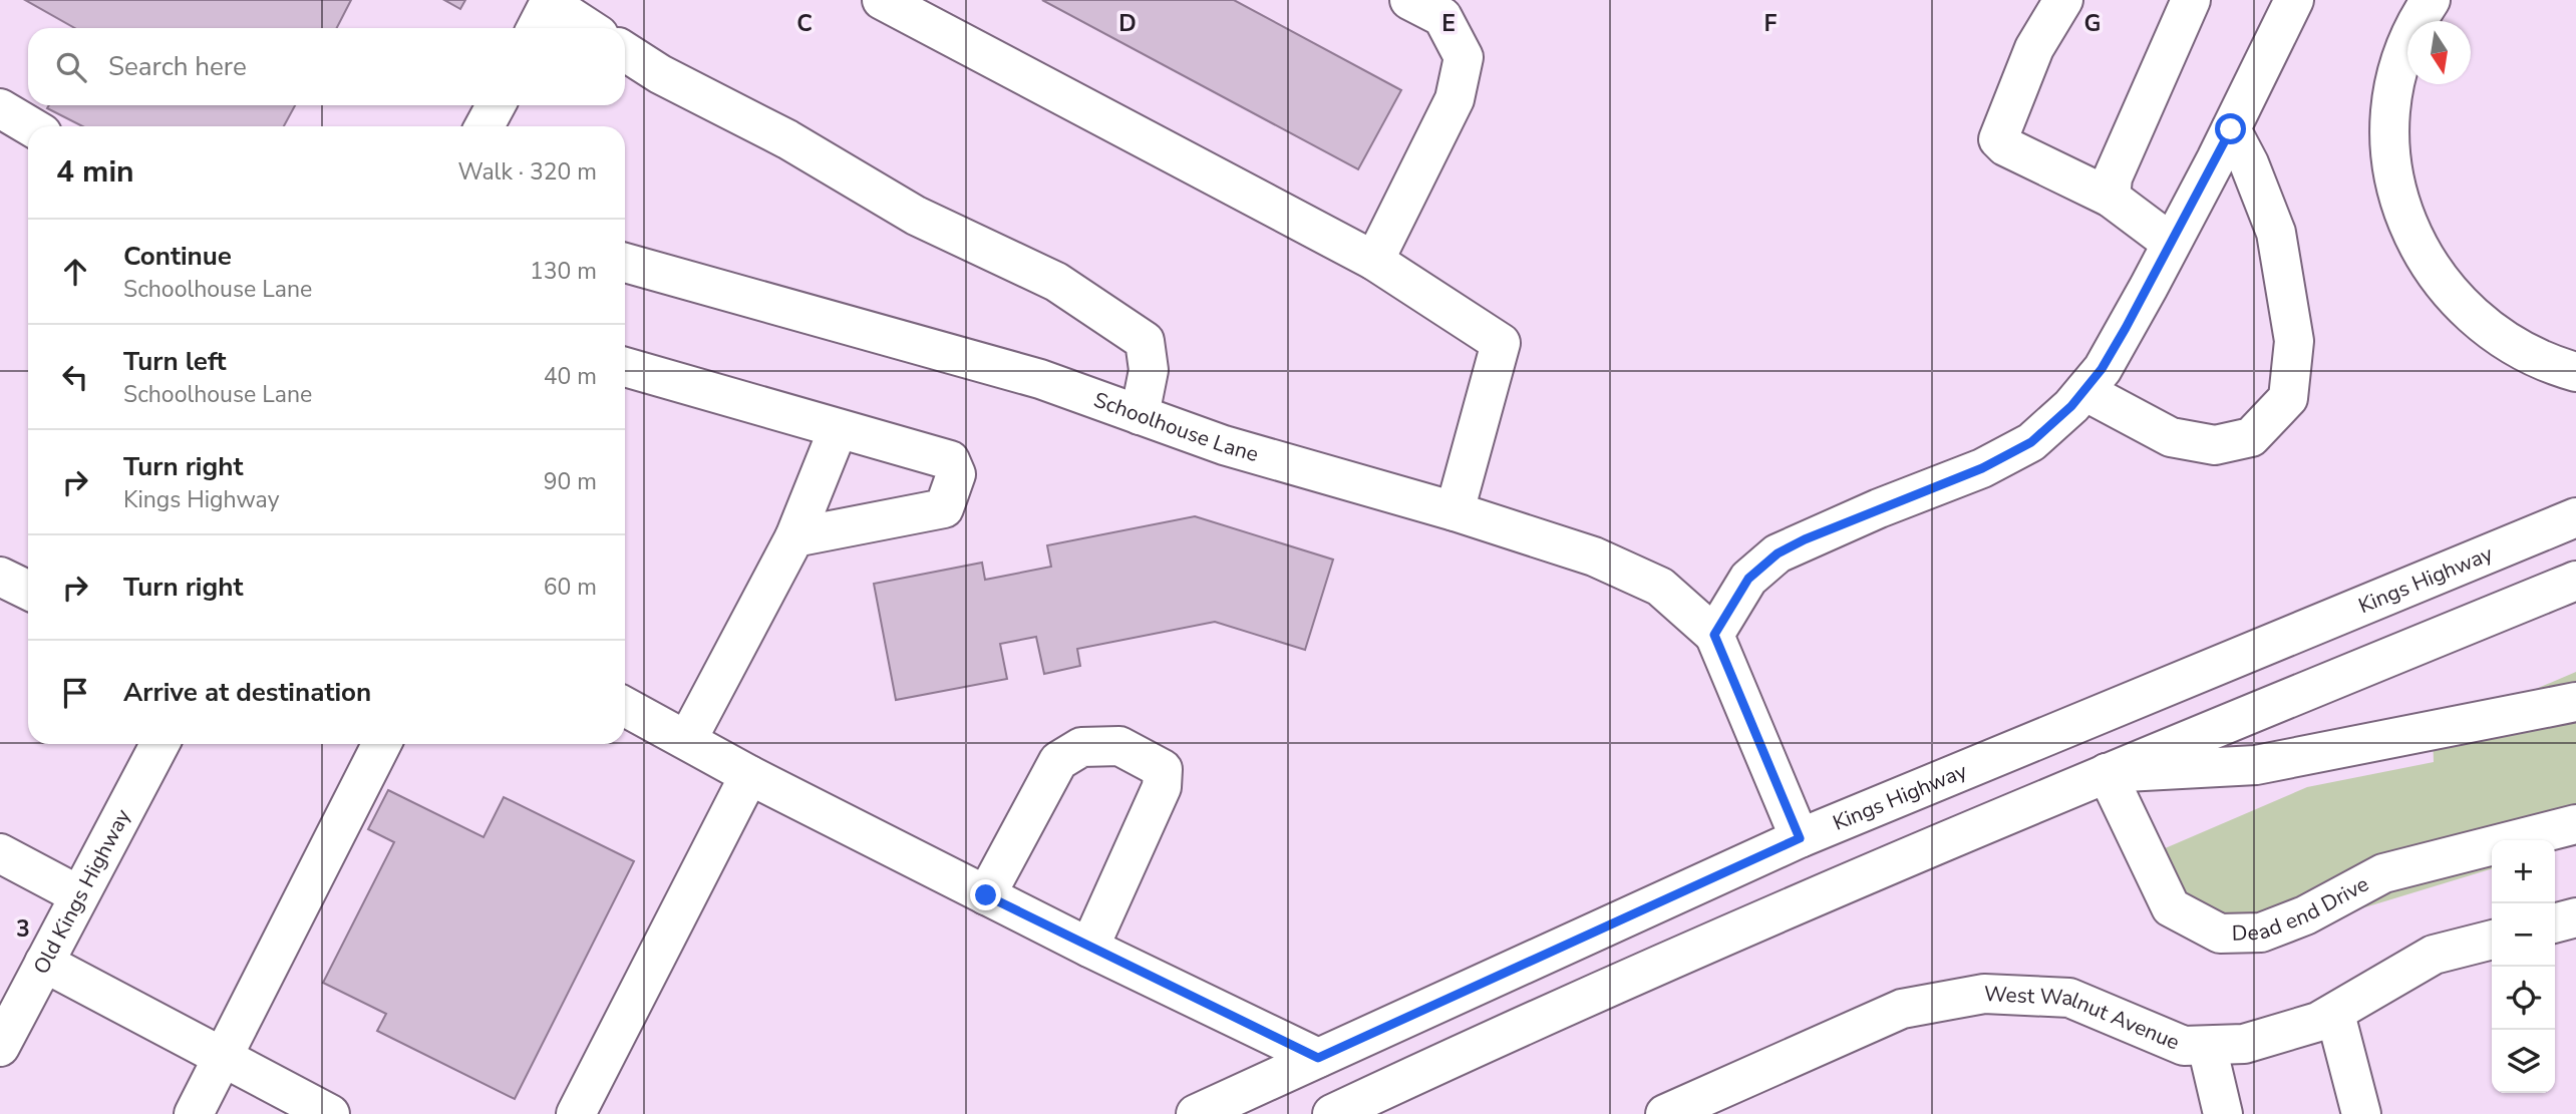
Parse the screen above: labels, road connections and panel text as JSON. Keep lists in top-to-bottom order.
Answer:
{
  "streets": {
    "main road": [
      "Schoolhouse Lane",
      "Kings Highway",
      "Old Kings Highway",
      "Dead end Drive",
      "West Walnut Avenue"
    ]
  },
  "crossings": [
    ["Schoolhouse Lane", "Kings Highway"]
  ],
  "north": "bottom",
  "page": {
    "search": "Search here",
    "heading": ["4 min", "Walk · 320 m"],
    "list": [
      ["Continue", "Schoolhouse Lane", "130 m"],
      ["Turn left", "Schoolhouse Lane", "40 m"],
      ["Turn right", "Kings Highway", "90 m"],
      ["Turn right", "60 m"],
      "Arrive at destination"
    ],
    "map_buttons": ["+", "−"]
  },
  "grid": {
    "columns": [
      "C",
      "D",
      "E",
      "F",
      "G"
    ],
    "rows": ["3"]
  }
}
